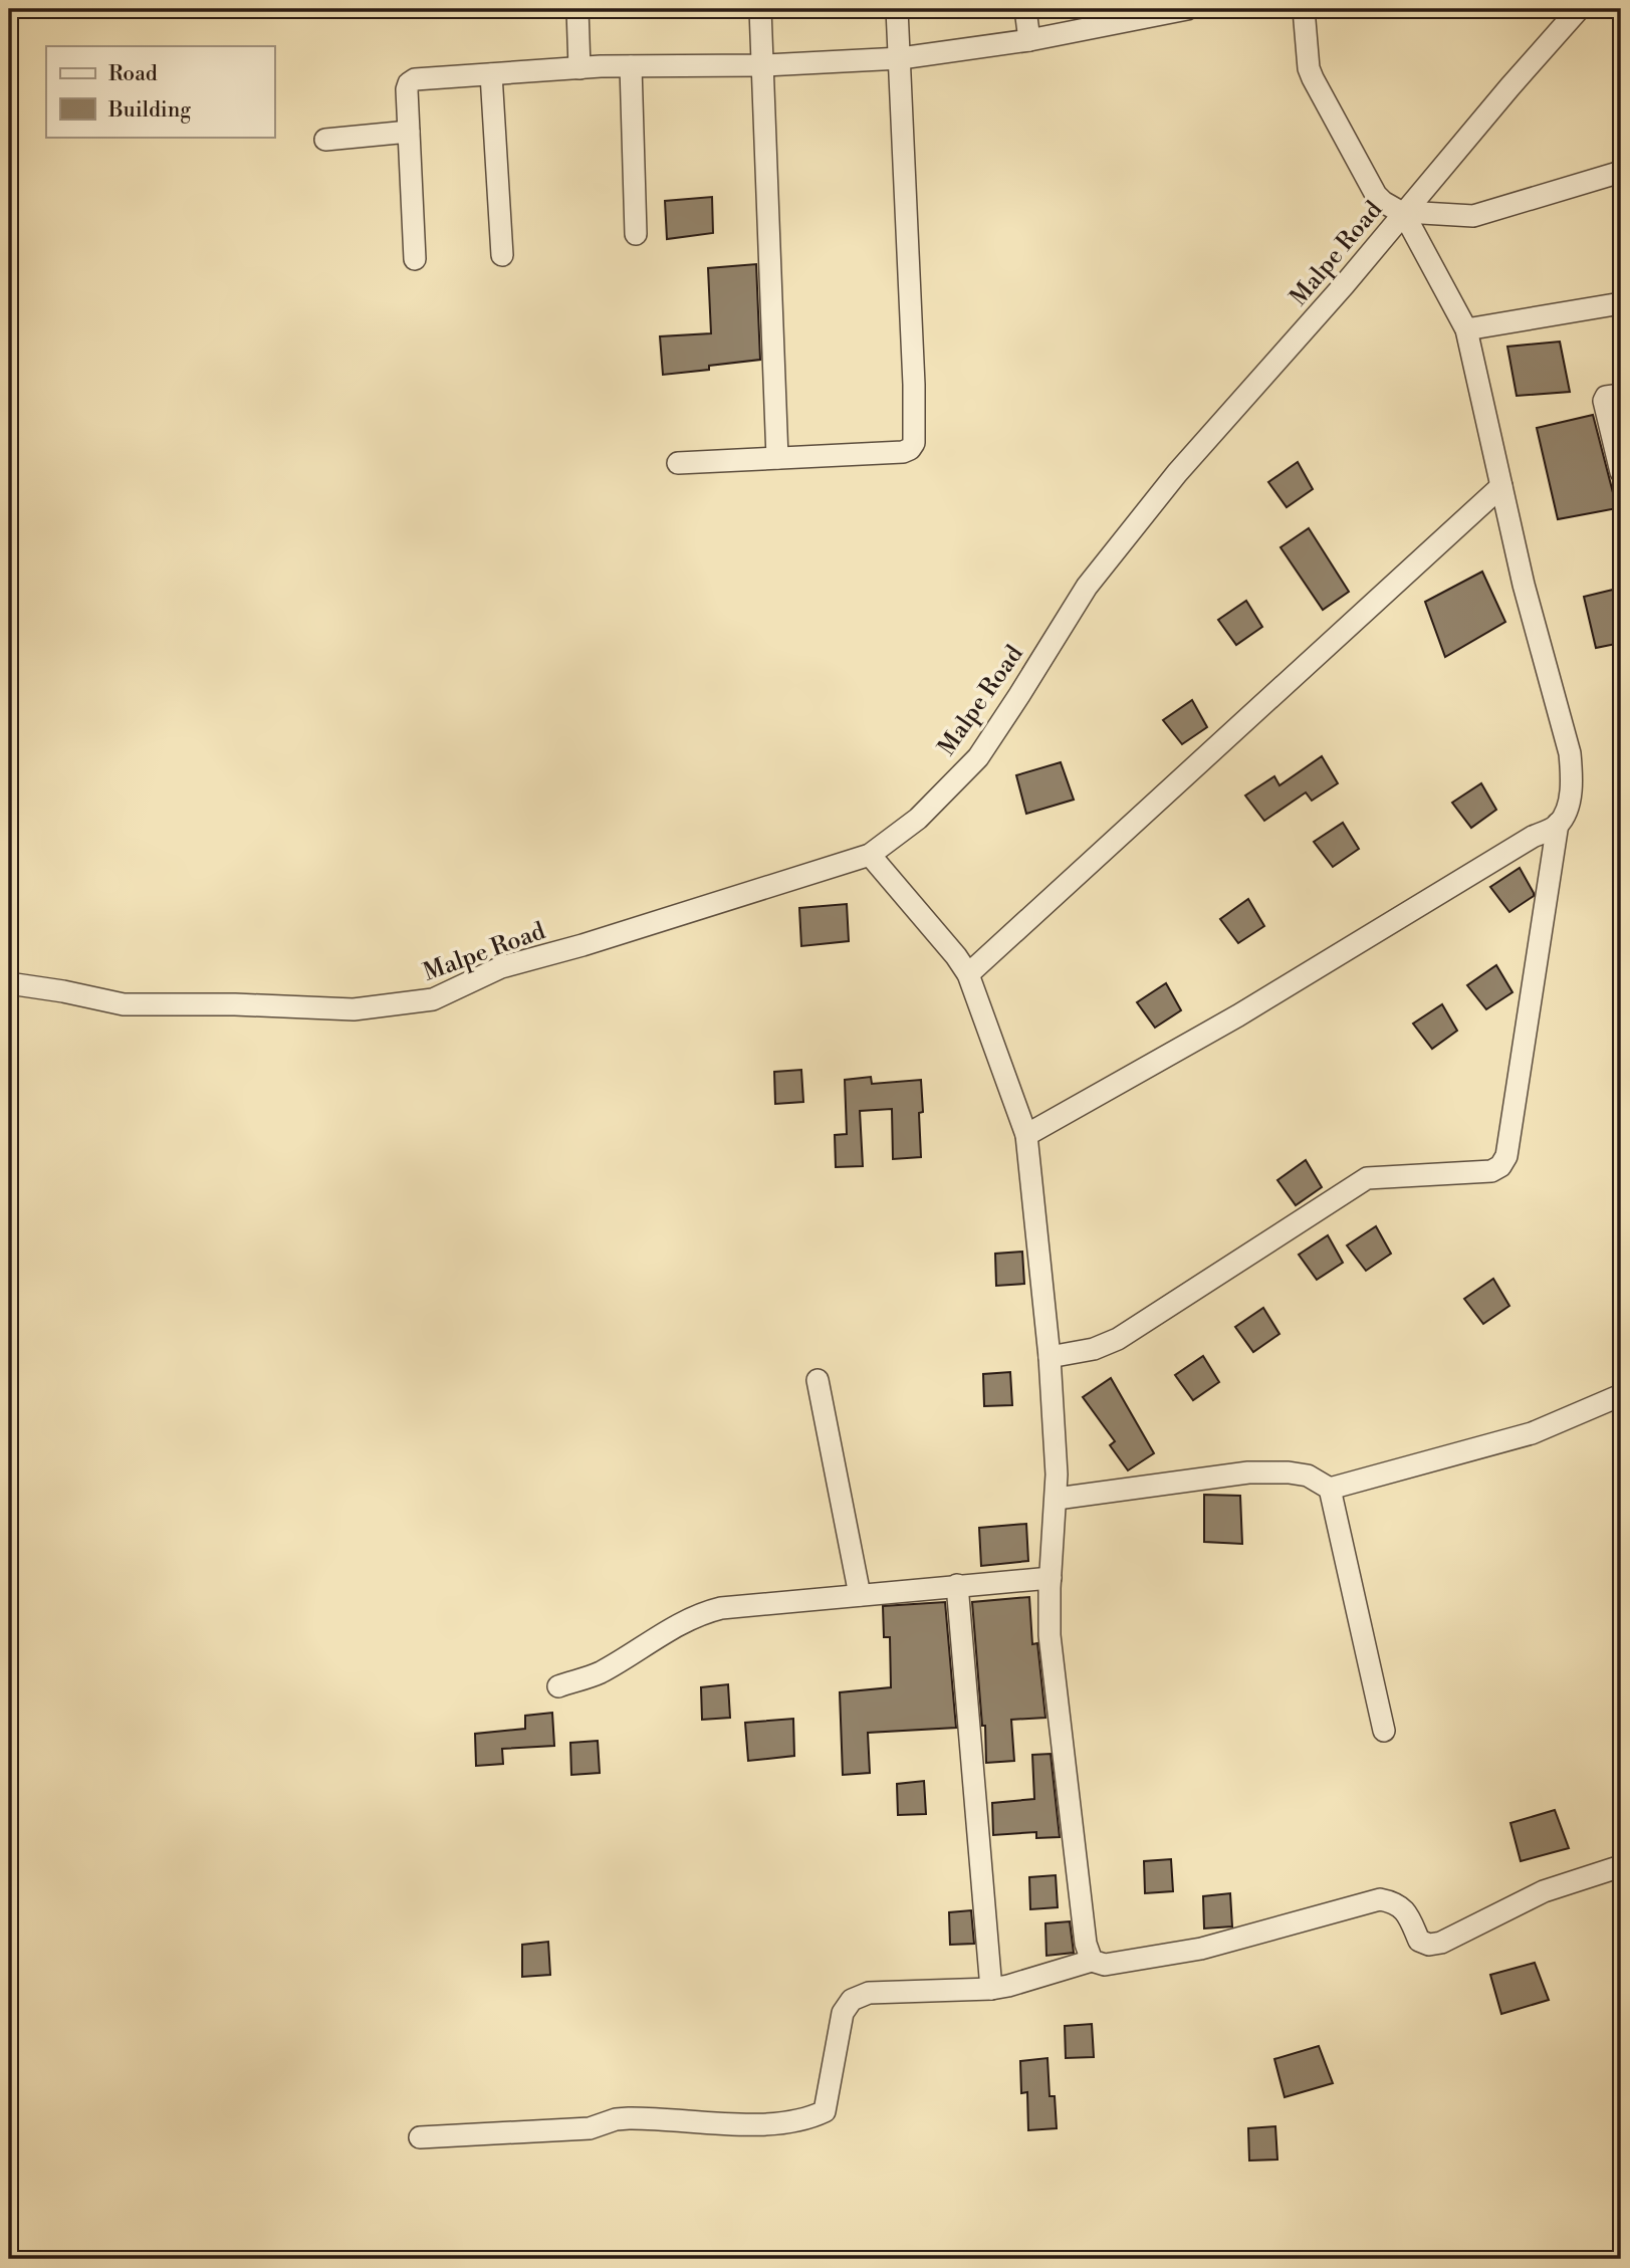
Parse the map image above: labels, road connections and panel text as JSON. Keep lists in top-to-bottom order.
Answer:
{
  "streets": {
    "street": ["Malpe Road"]
  },
  "legend": ["Road", "Building"]
}
